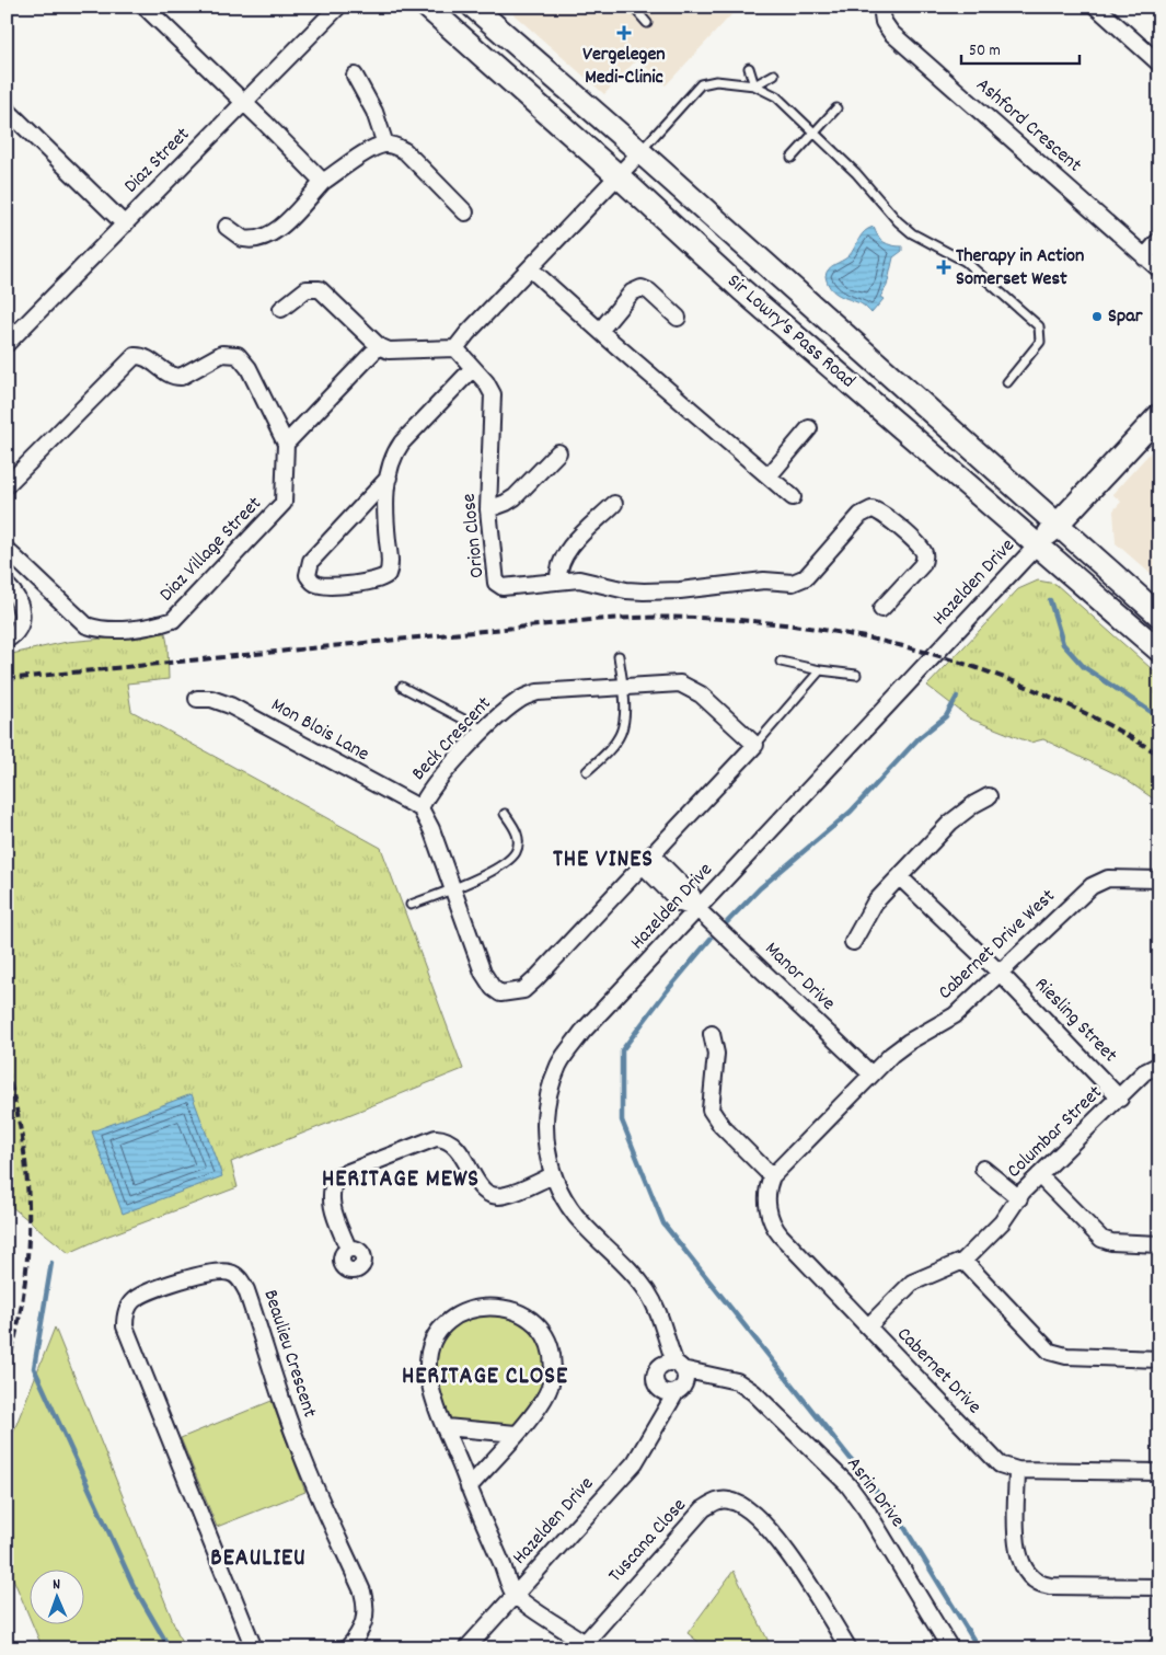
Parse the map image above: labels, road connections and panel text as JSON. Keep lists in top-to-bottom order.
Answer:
{
  "streets": {
    "main road": ["Sir Lowry's Pass Road"],
    "street": [
      "Ashford Crescent",
      "Diaz Street",
      "Orion Close",
      "Diaz Village Street",
      "Hazelden Drive",
      "Mon Blois Lane",
      "Beck Crescent",
      "Cabernet Drive West",
      "Manor Drive",
      "Riesling Street",
      "Columbar Street",
      "Beaulieu Crescent",
      "Cabernet Drive",
      "Asrin Drive",
      "Tuscana Close"
    ]
  },
  "crossings": [
    ["Sir Lowry's Pass Road", "Hazelden Drive"],
    ["Hazelden Drive", "Manor Drive"],
    ["Hazelden Drive", "Asrin Drive"],
    ["Hazelden Drive", "Tuscana Close"],
    ["Mon Blois Lane", "Beck Crescent"],
    ["Cabernet Drive West", "Manor Drive"],
    ["Cabernet Drive West", "Riesling Street"],
    ["Cabernet Drive West", "Cabernet Drive"],
    ["Riesling Street", "Columbar Street"],
    ["Columbar Street", "Cabernet Drive"]
  ],
  "districts": [
    "THE VINES",
    "HERITAGE MEWS",
    "HERITAGE CLOSE",
    "BEAULIEU"
  ],
  "places": {
    "health": ["Vergelegen Medi-Clinic", "Therapy in Action Somerset West"],
    "other": ["Spar"]
  },
  "scale_bar": "50 m",
  "north": "top"
}
